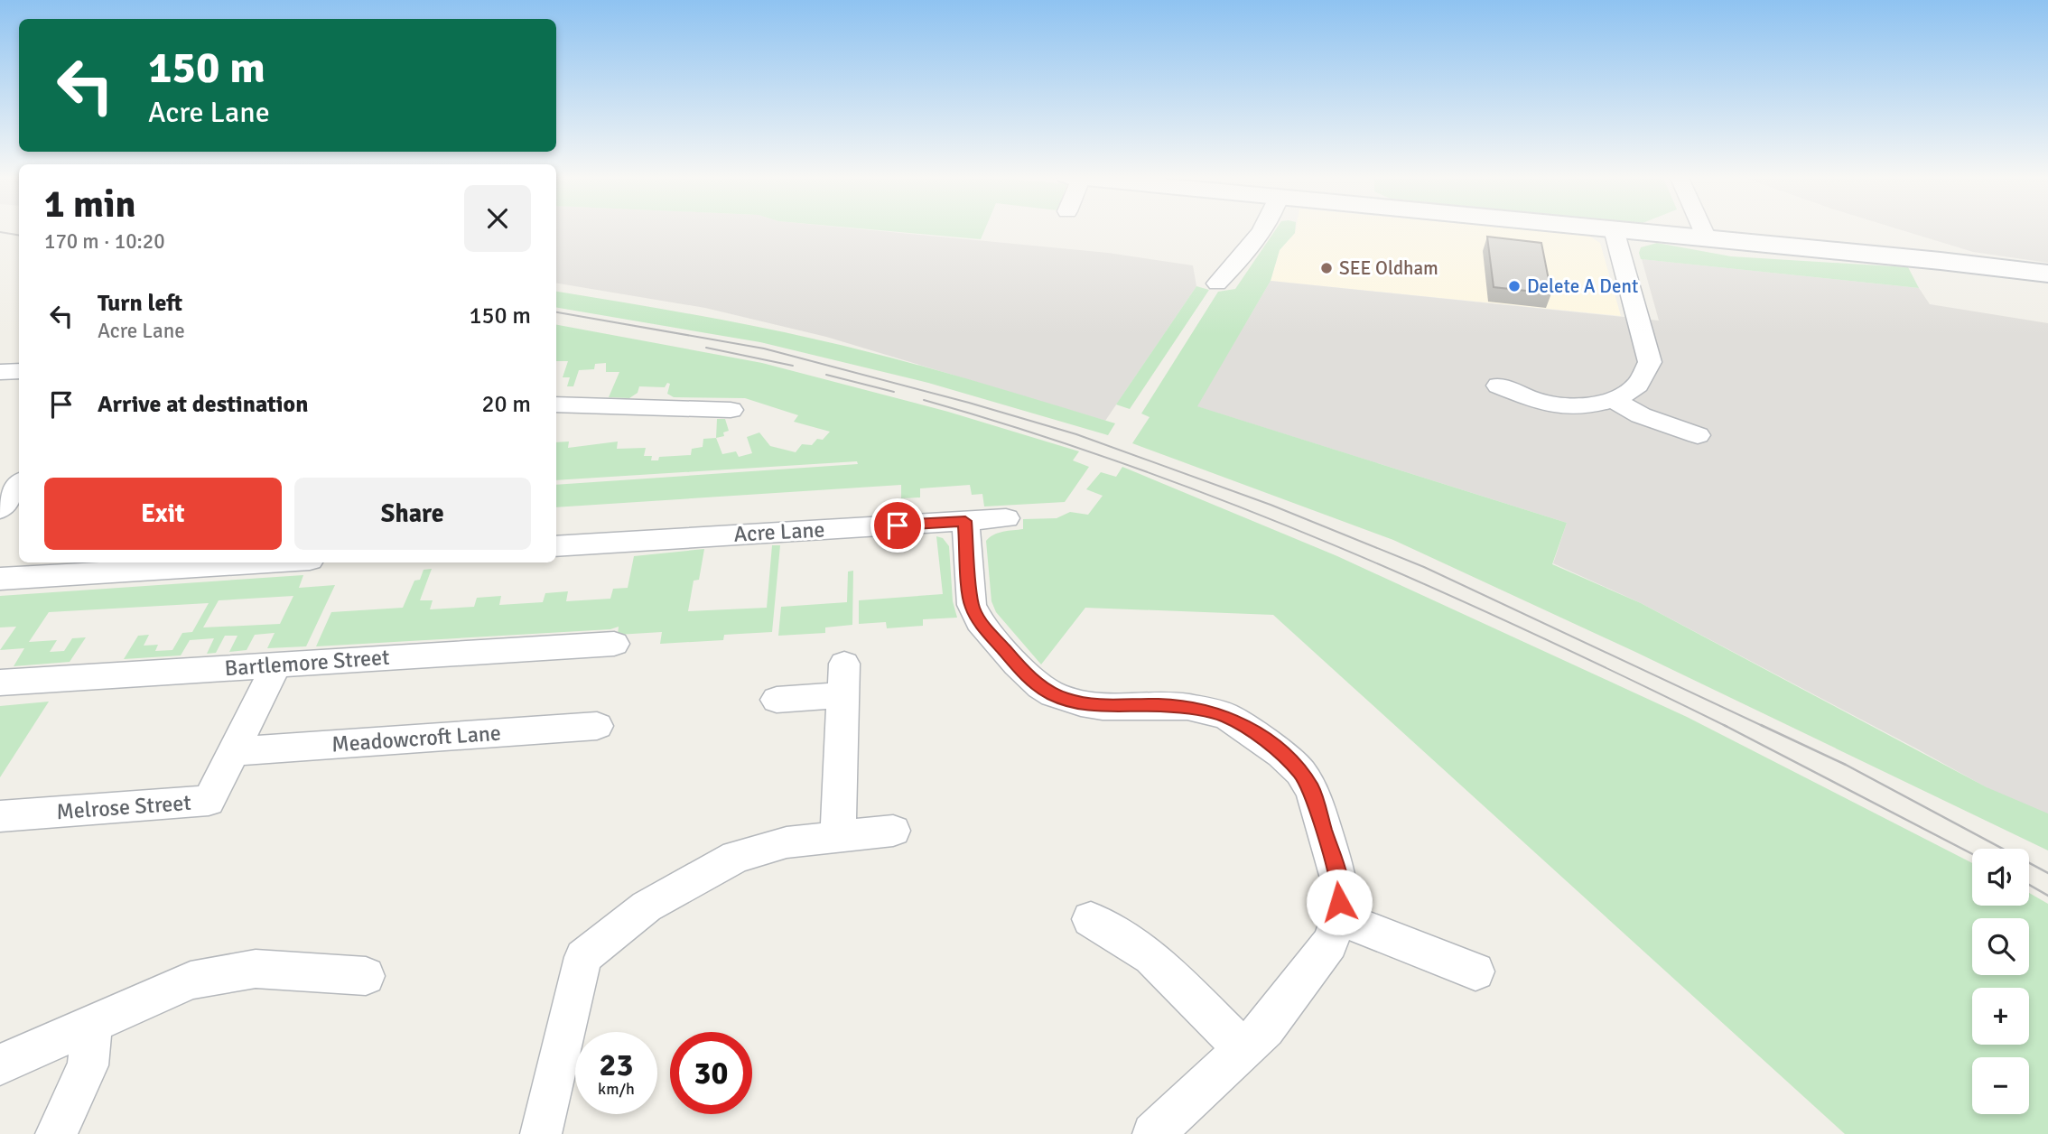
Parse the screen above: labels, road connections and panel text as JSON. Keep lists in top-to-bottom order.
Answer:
{
  "streets": {
    "street": [
      "Acre Lane",
      "Bartlemore Street",
      "Meadowcroft Lane",
      "Melrose Street"
    ]
  },
  "crossings": [
    ["Bartlemore Street", "Melrose Street"],
    ["Meadowcroft Lane", "Melrose Street"]
  ],
  "places": ["SEE Oldham", "Delete A Dent"],
  "page": {
    "turn": ["150 m", "Acre Lane"],
    "heading": ["1 min", "170 m · 10:20"],
    "list": [
      {
        "name": "Turn left",
        "note": "Acre Lane",
        "value": "150 m"
      },
      {
        "name": "Arrive at destination",
        "value": "20 m"
      }
    ],
    "buttons": ["Exit", "Share"],
    "map_buttons": ["+", "−"],
    "speed": "23 km/h",
    "limit": "30"
  }
}
